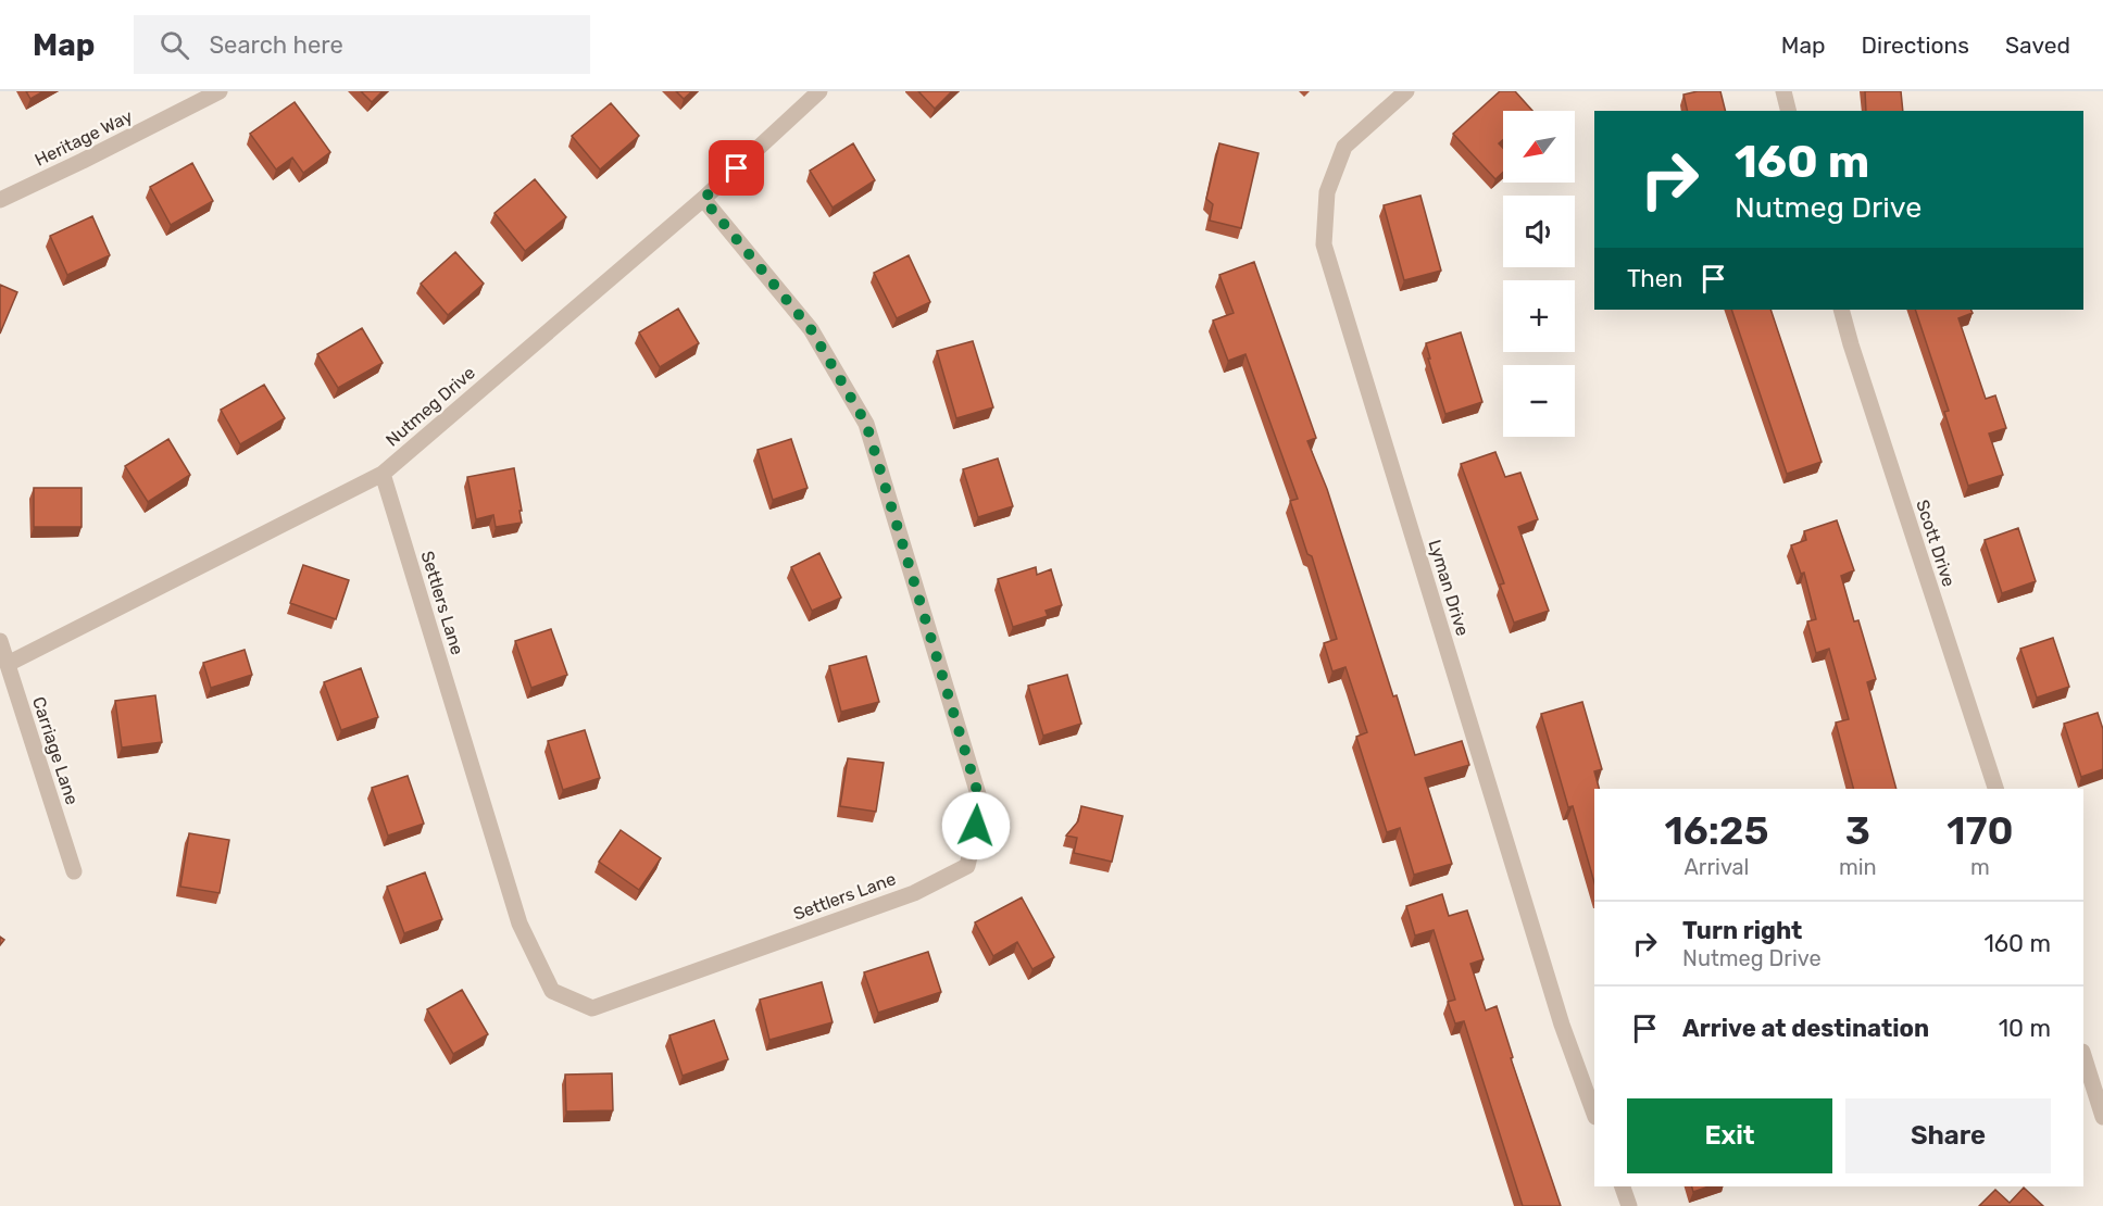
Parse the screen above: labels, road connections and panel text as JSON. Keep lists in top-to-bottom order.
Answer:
{
  "streets": {
    "street": [
      "Heritage Way",
      "Nutmeg Drive",
      "Scott Drive",
      "Lyman Drive",
      "Settlers Lane",
      "Carriage Lane"
    ]
  },
  "crossings": [
    ["Nutmeg Drive", "Settlers Lane"],
    ["Nutmeg Drive", "Carriage Lane"]
  ],
  "north": "bottom left",
  "page": {
    "header": "Map",
    "search": "Search here",
    "nav": ["Map", "Directions", "Saved"],
    "map_buttons": ["+", "−"],
    "turn": ["160 m", "Nutmeg Drive"],
    "then": "Then",
    "eta": [
      "16:25",
      "Arrival",
      "3",
      "min",
      "170",
      "m"
    ],
    "list": [
      {
        "name": "Turn right",
        "note": "Nutmeg Drive",
        "value": "160 m"
      },
      {
        "name": "Arrive at destination",
        "value": "10 m"
      }
    ],
    "buttons": ["Exit", "Share"]
  }
}
